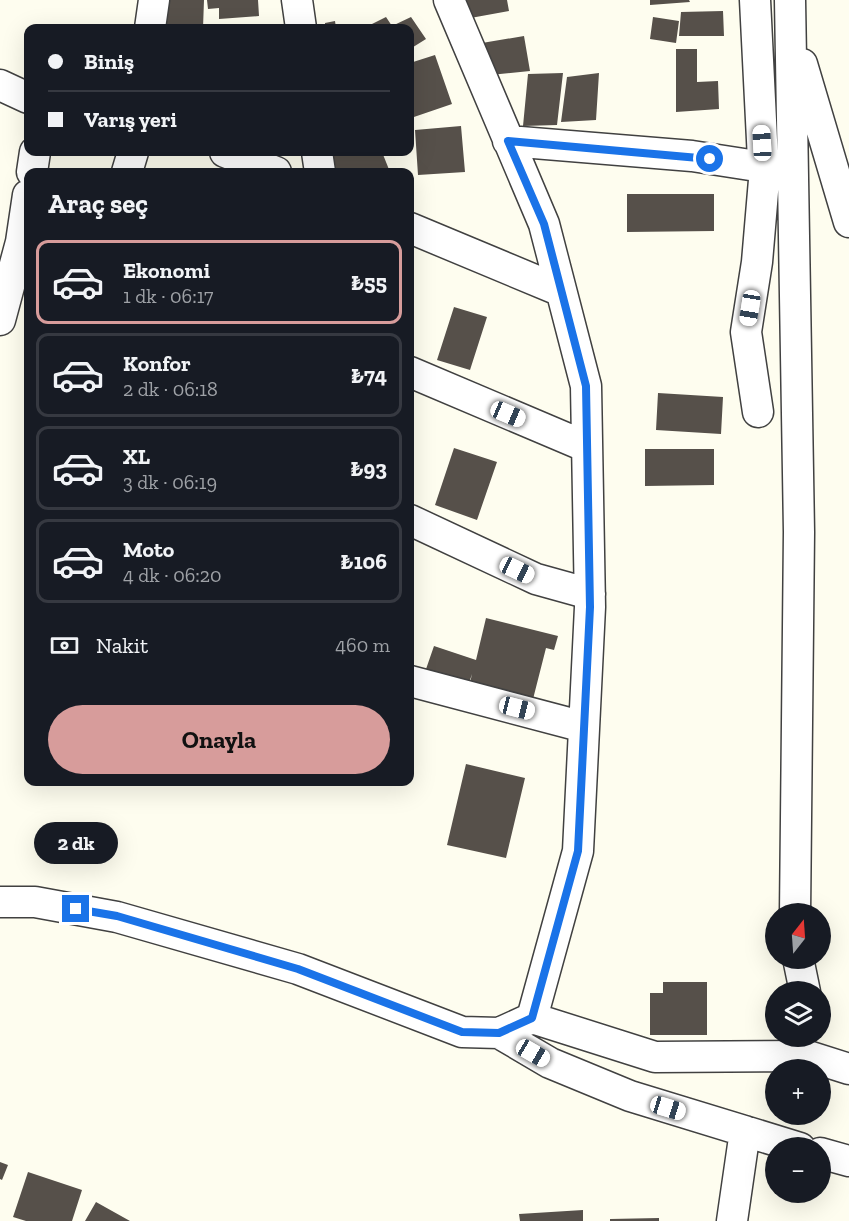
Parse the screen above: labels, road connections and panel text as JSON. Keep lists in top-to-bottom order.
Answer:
{
  "north": "top",
  "page": {
    "banner": ["Biniş", "Varış yeri"],
    "heading": "Araç seç",
    "list": [
      {
        "name": "Ekonomi",
        "note": "1 dk · 06:17",
        "value": "₺55"
      },
      {
        "name": "Konfor",
        "note": "2 dk · 06:18",
        "value": "₺74"
      },
      {
        "name": "XL",
        "note": "3 dk · 06:19",
        "value": "₺93"
      },
      {
        "name": "Moto",
        "note": "4 dk · 06:20",
        "value": "₺106"
      }
    ],
    "pay": ["Nakit", "460 m"],
    "buttons": "Onayla",
    "bubble": "2 dk",
    "map_buttons": ["+", "−"]
  }
}
